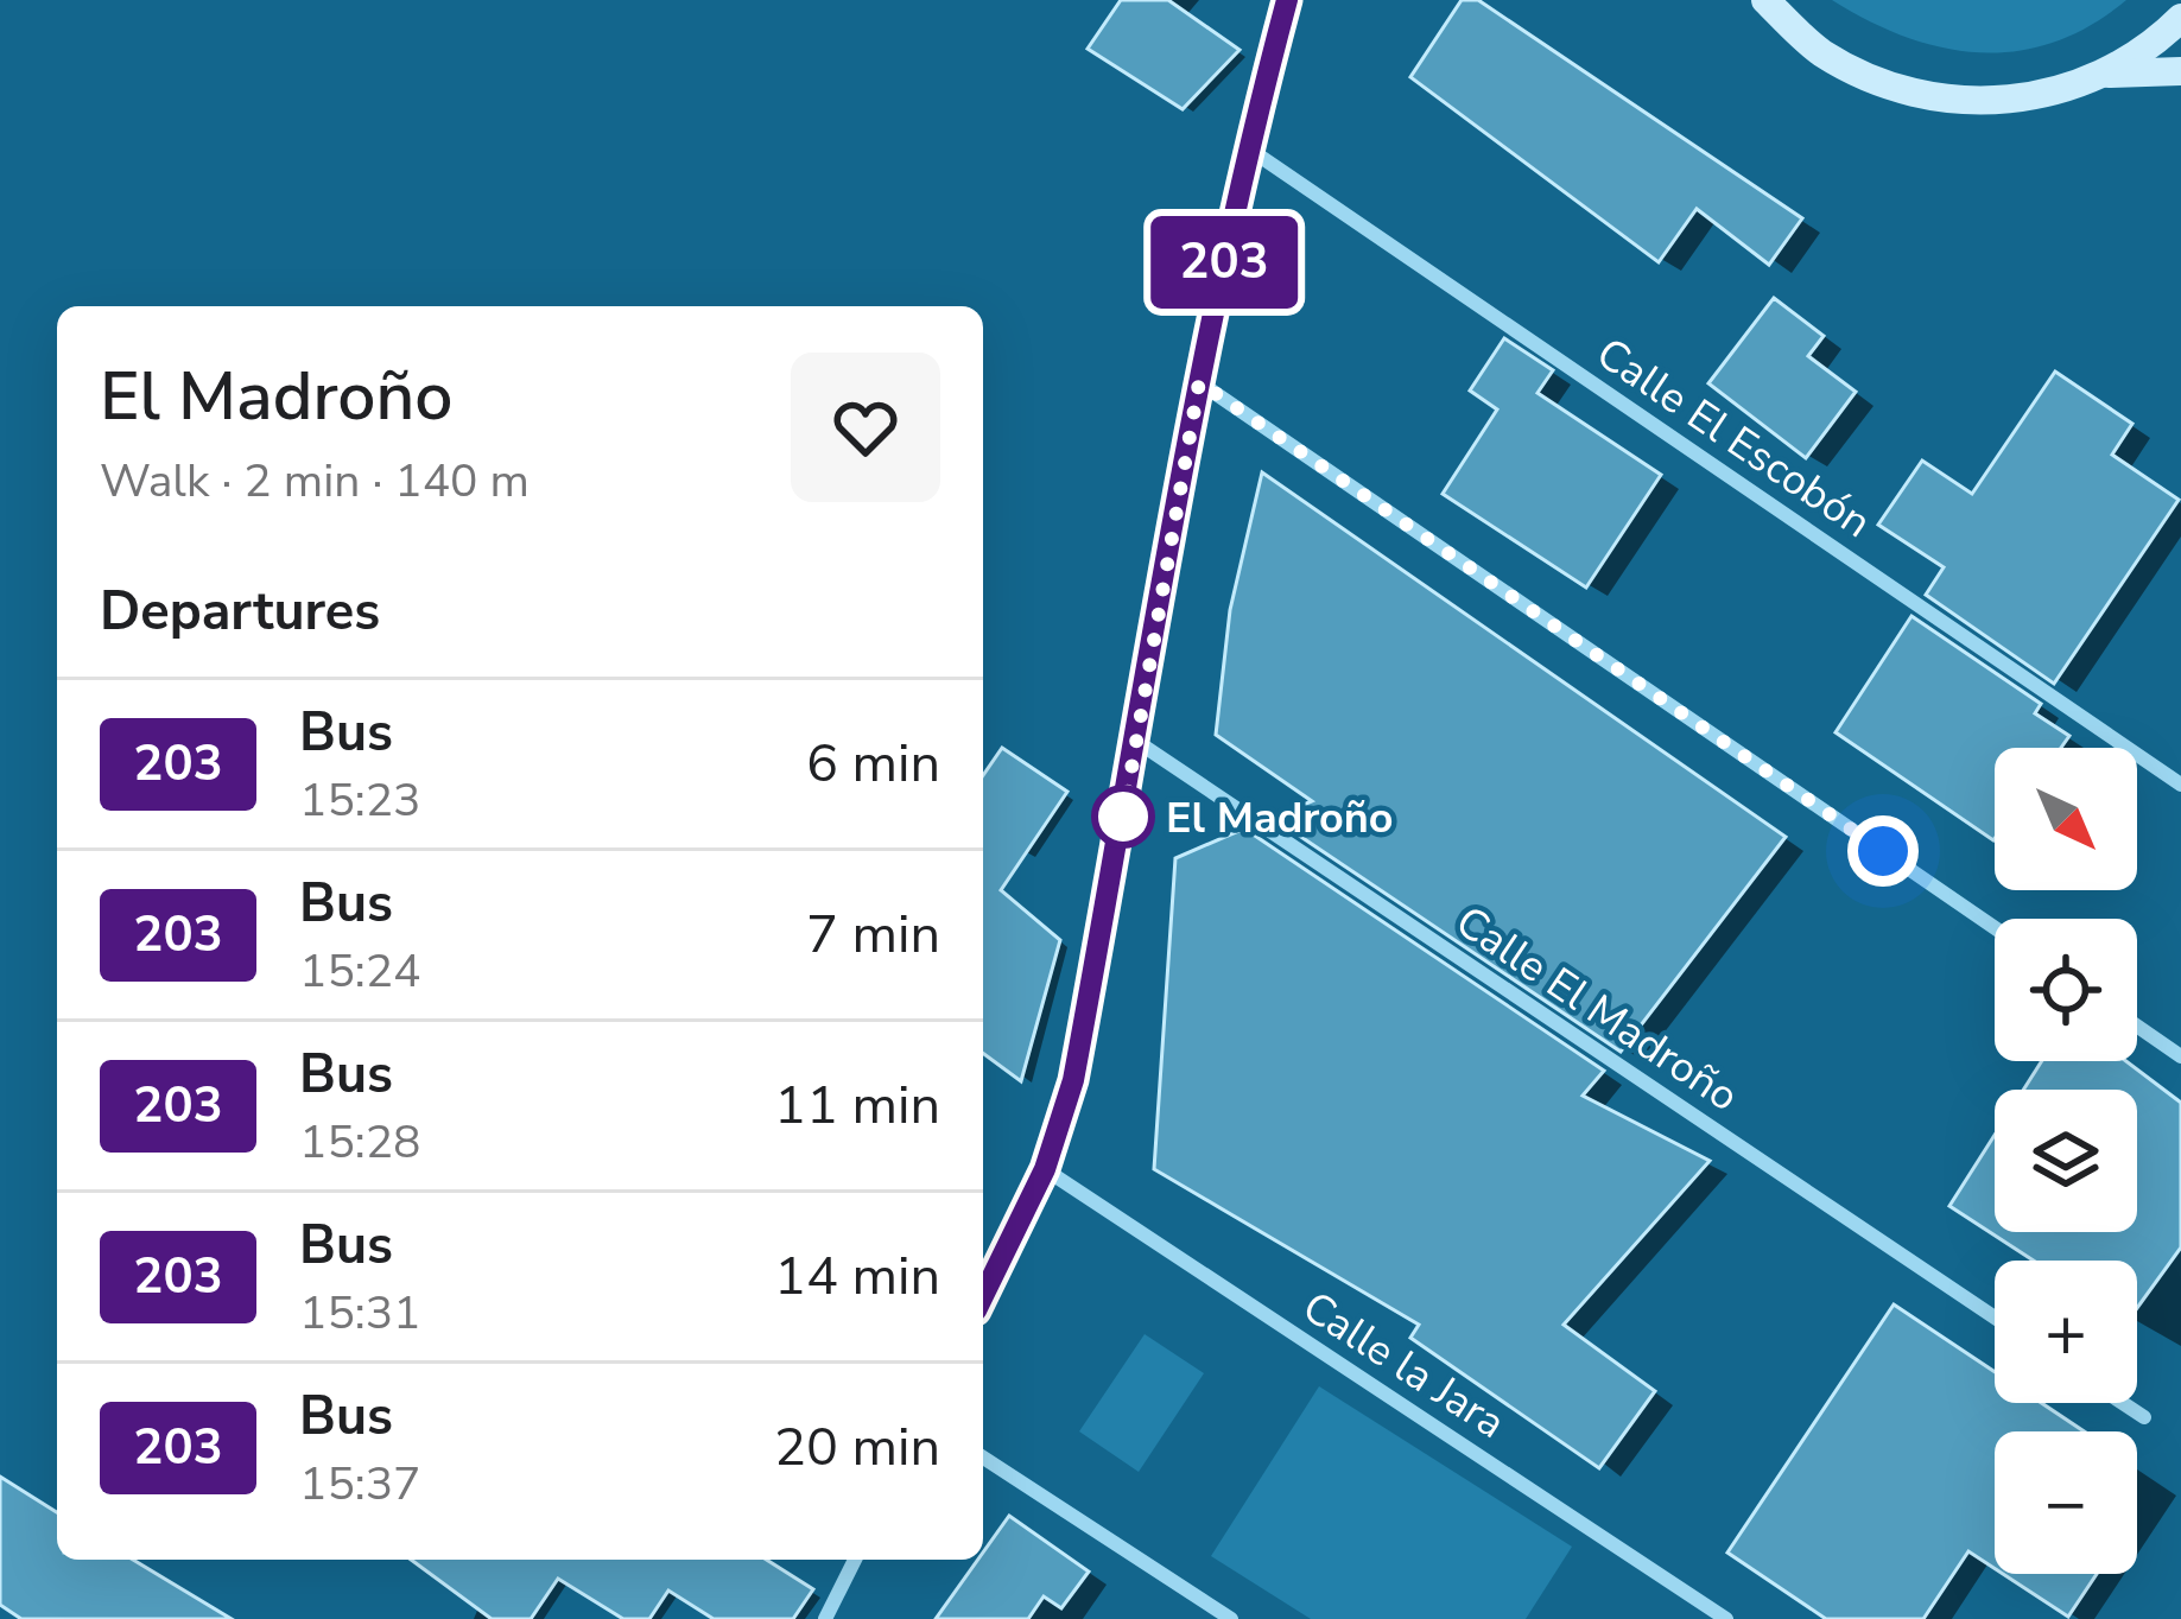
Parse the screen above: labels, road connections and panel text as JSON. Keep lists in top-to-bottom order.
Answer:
{
  "streets": {
    "street": ["Calle El Escobón", "Calle El Madroño", "Calle la Jara"]
  },
  "places": ["El Madroño"],
  "lines": ["bus line 203"],
  "north": "bottom right",
  "page": {
    "on_map": "203",
    "heading": [
      ["El Madroño", "Walk · 2 min · 140 m"],
      "Departures"
    ],
    "list": [
      {
        "mark": "203",
        "name": "Bus",
        "note": "15:23",
        "value": "6 min"
      },
      {
        "mark": "203",
        "name": "Bus",
        "note": "15:24",
        "value": "7 min"
      },
      {
        "mark": "203",
        "name": "Bus",
        "note": "15:28",
        "value": "11 min"
      },
      {
        "mark": "203",
        "name": "Bus",
        "note": "15:31",
        "value": "14 min"
      },
      {
        "mark": "203",
        "name": "Bus",
        "note": "15:37",
        "value": "20 min"
      }
    ],
    "map_buttons": ["+", "−"]
  }
}
